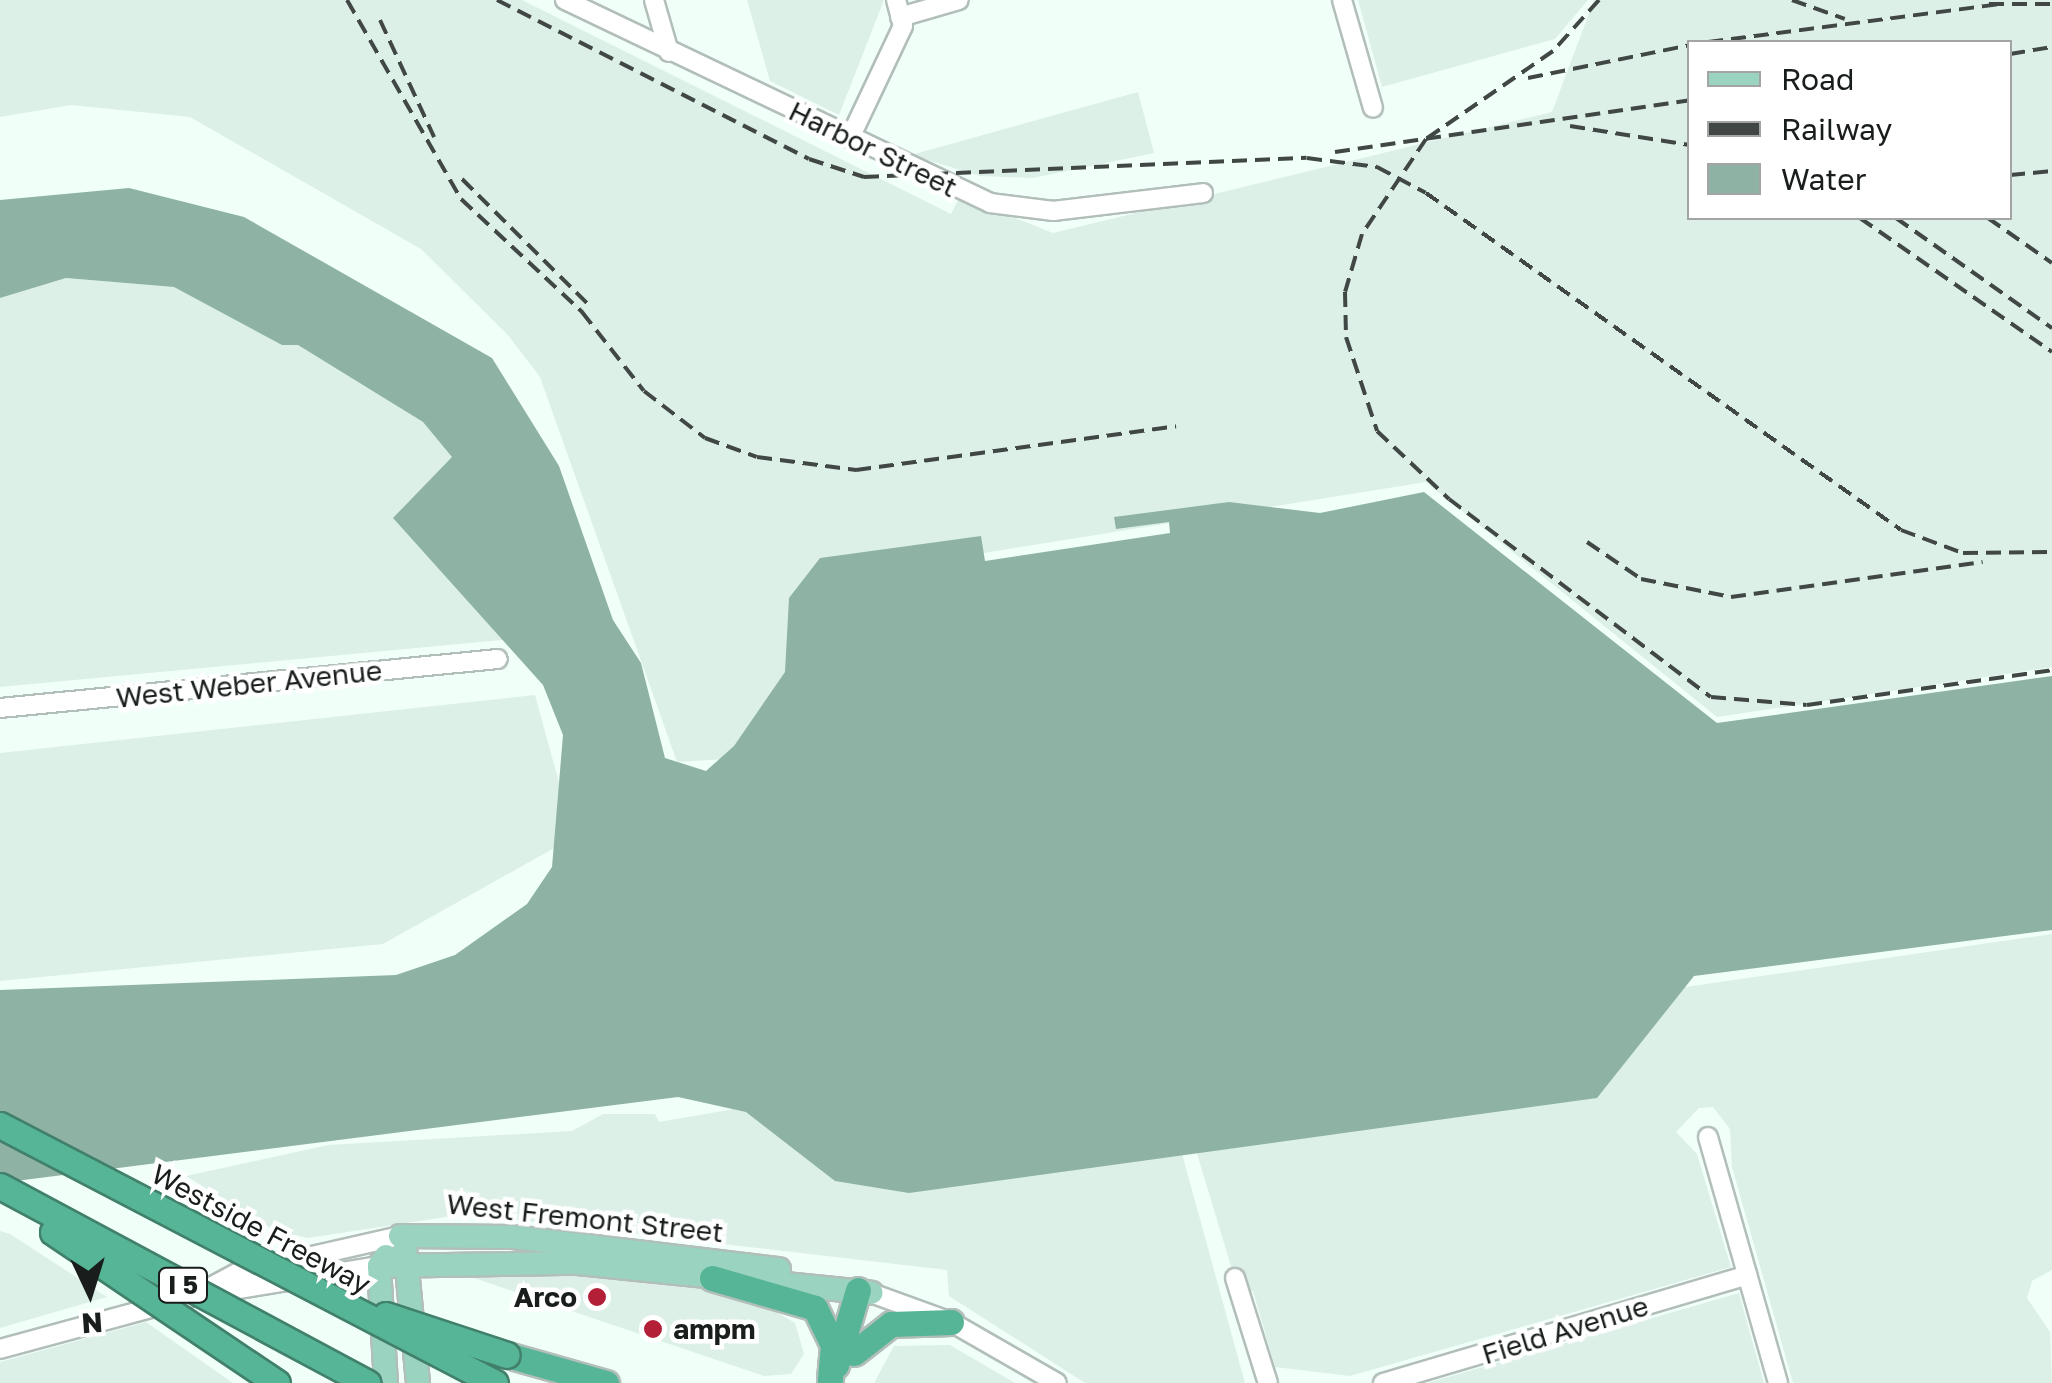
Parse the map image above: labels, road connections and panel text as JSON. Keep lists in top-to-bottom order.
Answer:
{
  "streets": {
    "highway": ["Westside Freeway", "I 5"],
    "main road": ["West Fremont Street"],
    "street": ["Harbor Street", "West Weber Avenue", "Field Avenue"]
  },
  "places": ["Arco", "ampm"],
  "legend": ["Road", "Railway", "Water"],
  "north": "bottom"
}
